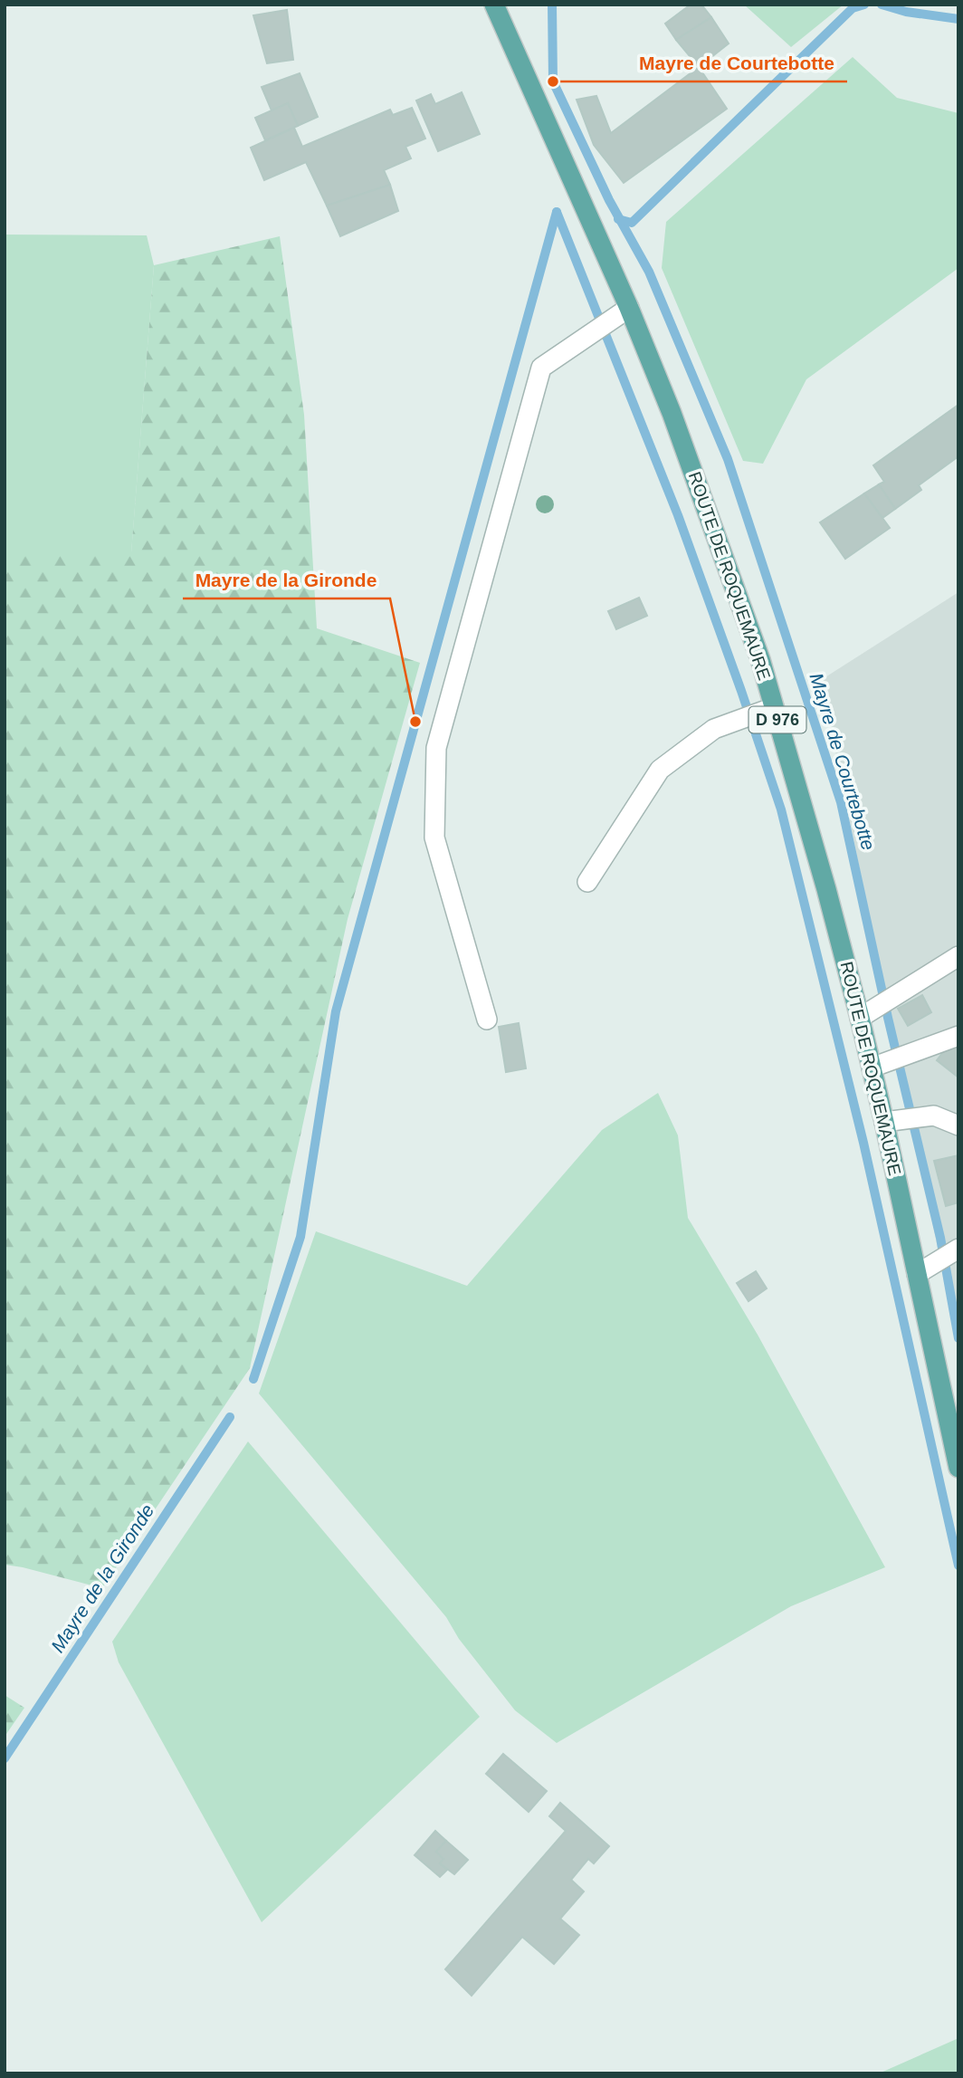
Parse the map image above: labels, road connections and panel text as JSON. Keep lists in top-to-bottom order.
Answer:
{
  "streets": {
    "main road": ["ROUTE DE ROQUEMAURE", "D 976"]
  },
  "water": ["Mayre de Courtebotte", "Mayre de la Gironde"],
  "places": ["Mayre de Courtebotte", "Mayre de la Gironde"]
}
